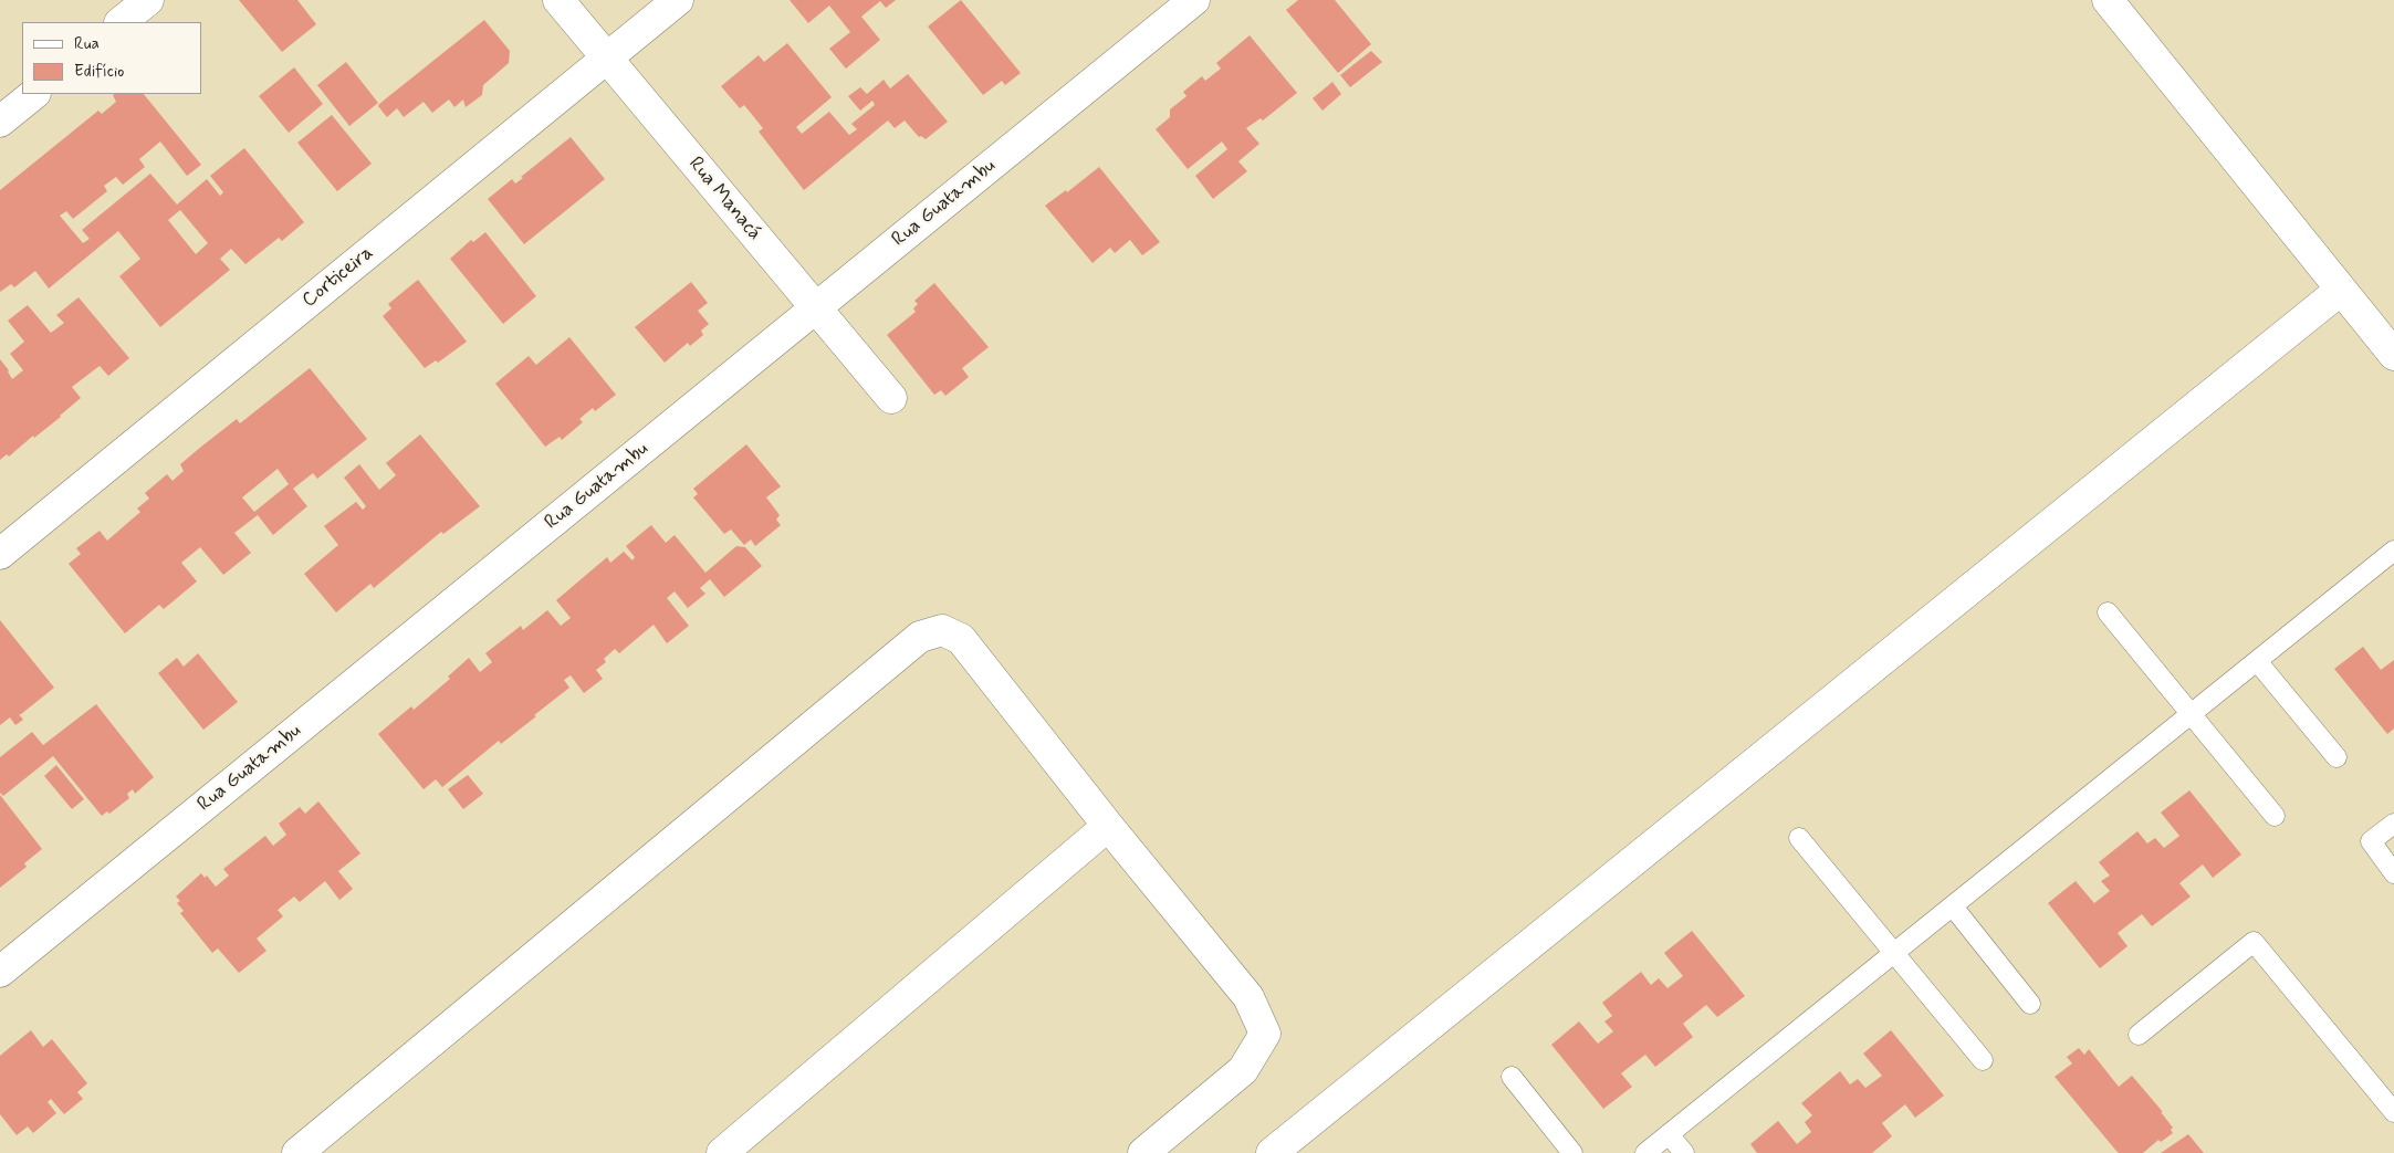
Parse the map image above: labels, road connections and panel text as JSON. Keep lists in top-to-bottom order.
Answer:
{
  "streets": {
    "street": ["Rua Manacá", "Rua Guatambu", "Corticeira"]
  },
  "crossings": [
    ["Rua Manacá", "Rua Guatambu"],
    ["Rua Manacá", "Corticeira"]
  ],
  "legend": ["Rua", "Edifício"]
}
